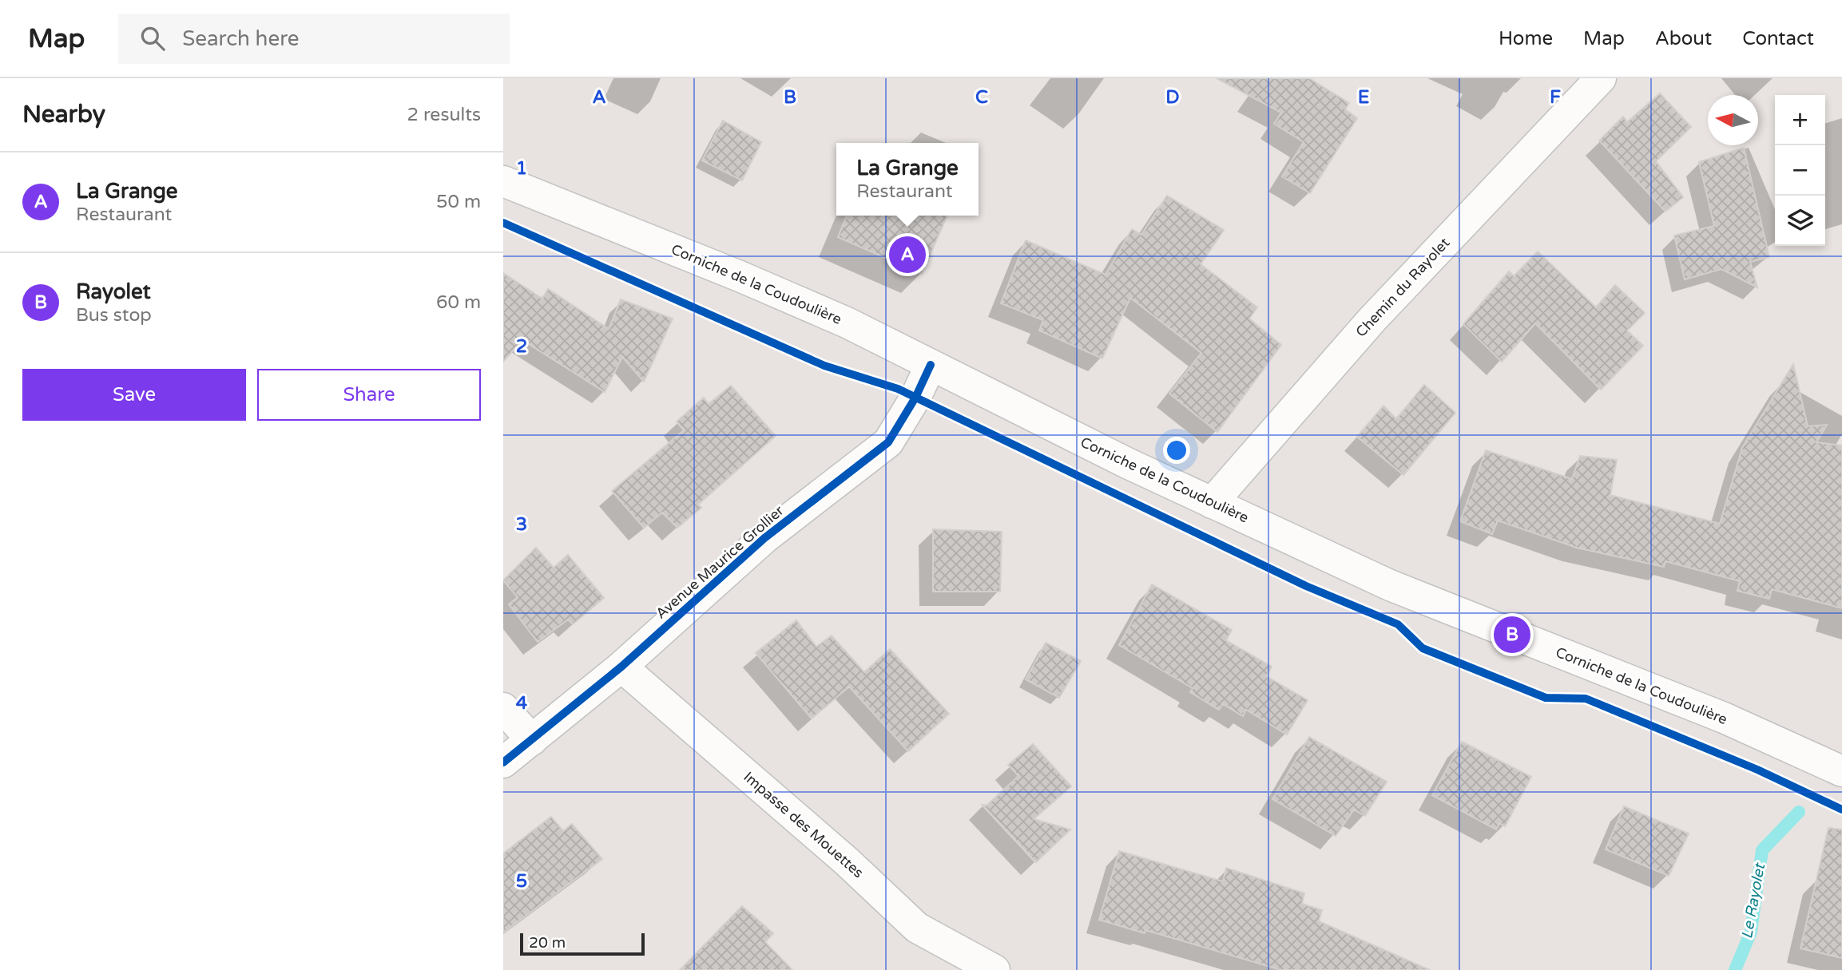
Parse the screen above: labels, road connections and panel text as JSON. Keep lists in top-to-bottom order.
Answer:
{
  "streets": {
    "street": [
      "Corniche de la Coudoulière",
      "Chemin du Rayolet",
      "Avenue Maurice Grollier",
      "Impasse des Mouettes"
    ]
  },
  "crossings": [
    ["Corniche de la Coudoulière", "Chemin du Rayolet"],
    ["Corniche de la Coudoulière", "Avenue Maurice Grollier"],
    ["Avenue Maurice Grollier", "Impasse des Mouettes"]
  ],
  "water": ["Le Rayolet"],
  "scale_bar": "20 m",
  "north": "left",
  "page": {
    "header": "Map",
    "search": "Search here",
    "nav": [
      "Home",
      "Map",
      "About",
      "Contact"
    ],
    "heading": ["Nearby", "2 results"],
    "map_buttons": ["+", "−"],
    "popup": ["La Grange", "Restaurant"],
    "list": [
      {
        "mark": "A",
        "name": "La Grange",
        "note": "Restaurant",
        "value": "50 m"
      },
      {
        "mark": "B",
        "name": "Rayolet",
        "note": "Bus stop",
        "value": "60 m"
      }
    ],
    "pins": ["A", "B"],
    "buttons": ["Save", "Share"],
    "scale": "20 m"
  },
  "grid": {
    "columns": [
      "A",
      "B",
      "C",
      "D",
      "E",
      "F"
    ],
    "rows": [
      "1",
      "2",
      "3",
      "4",
      "5"
    ]
  }
}
